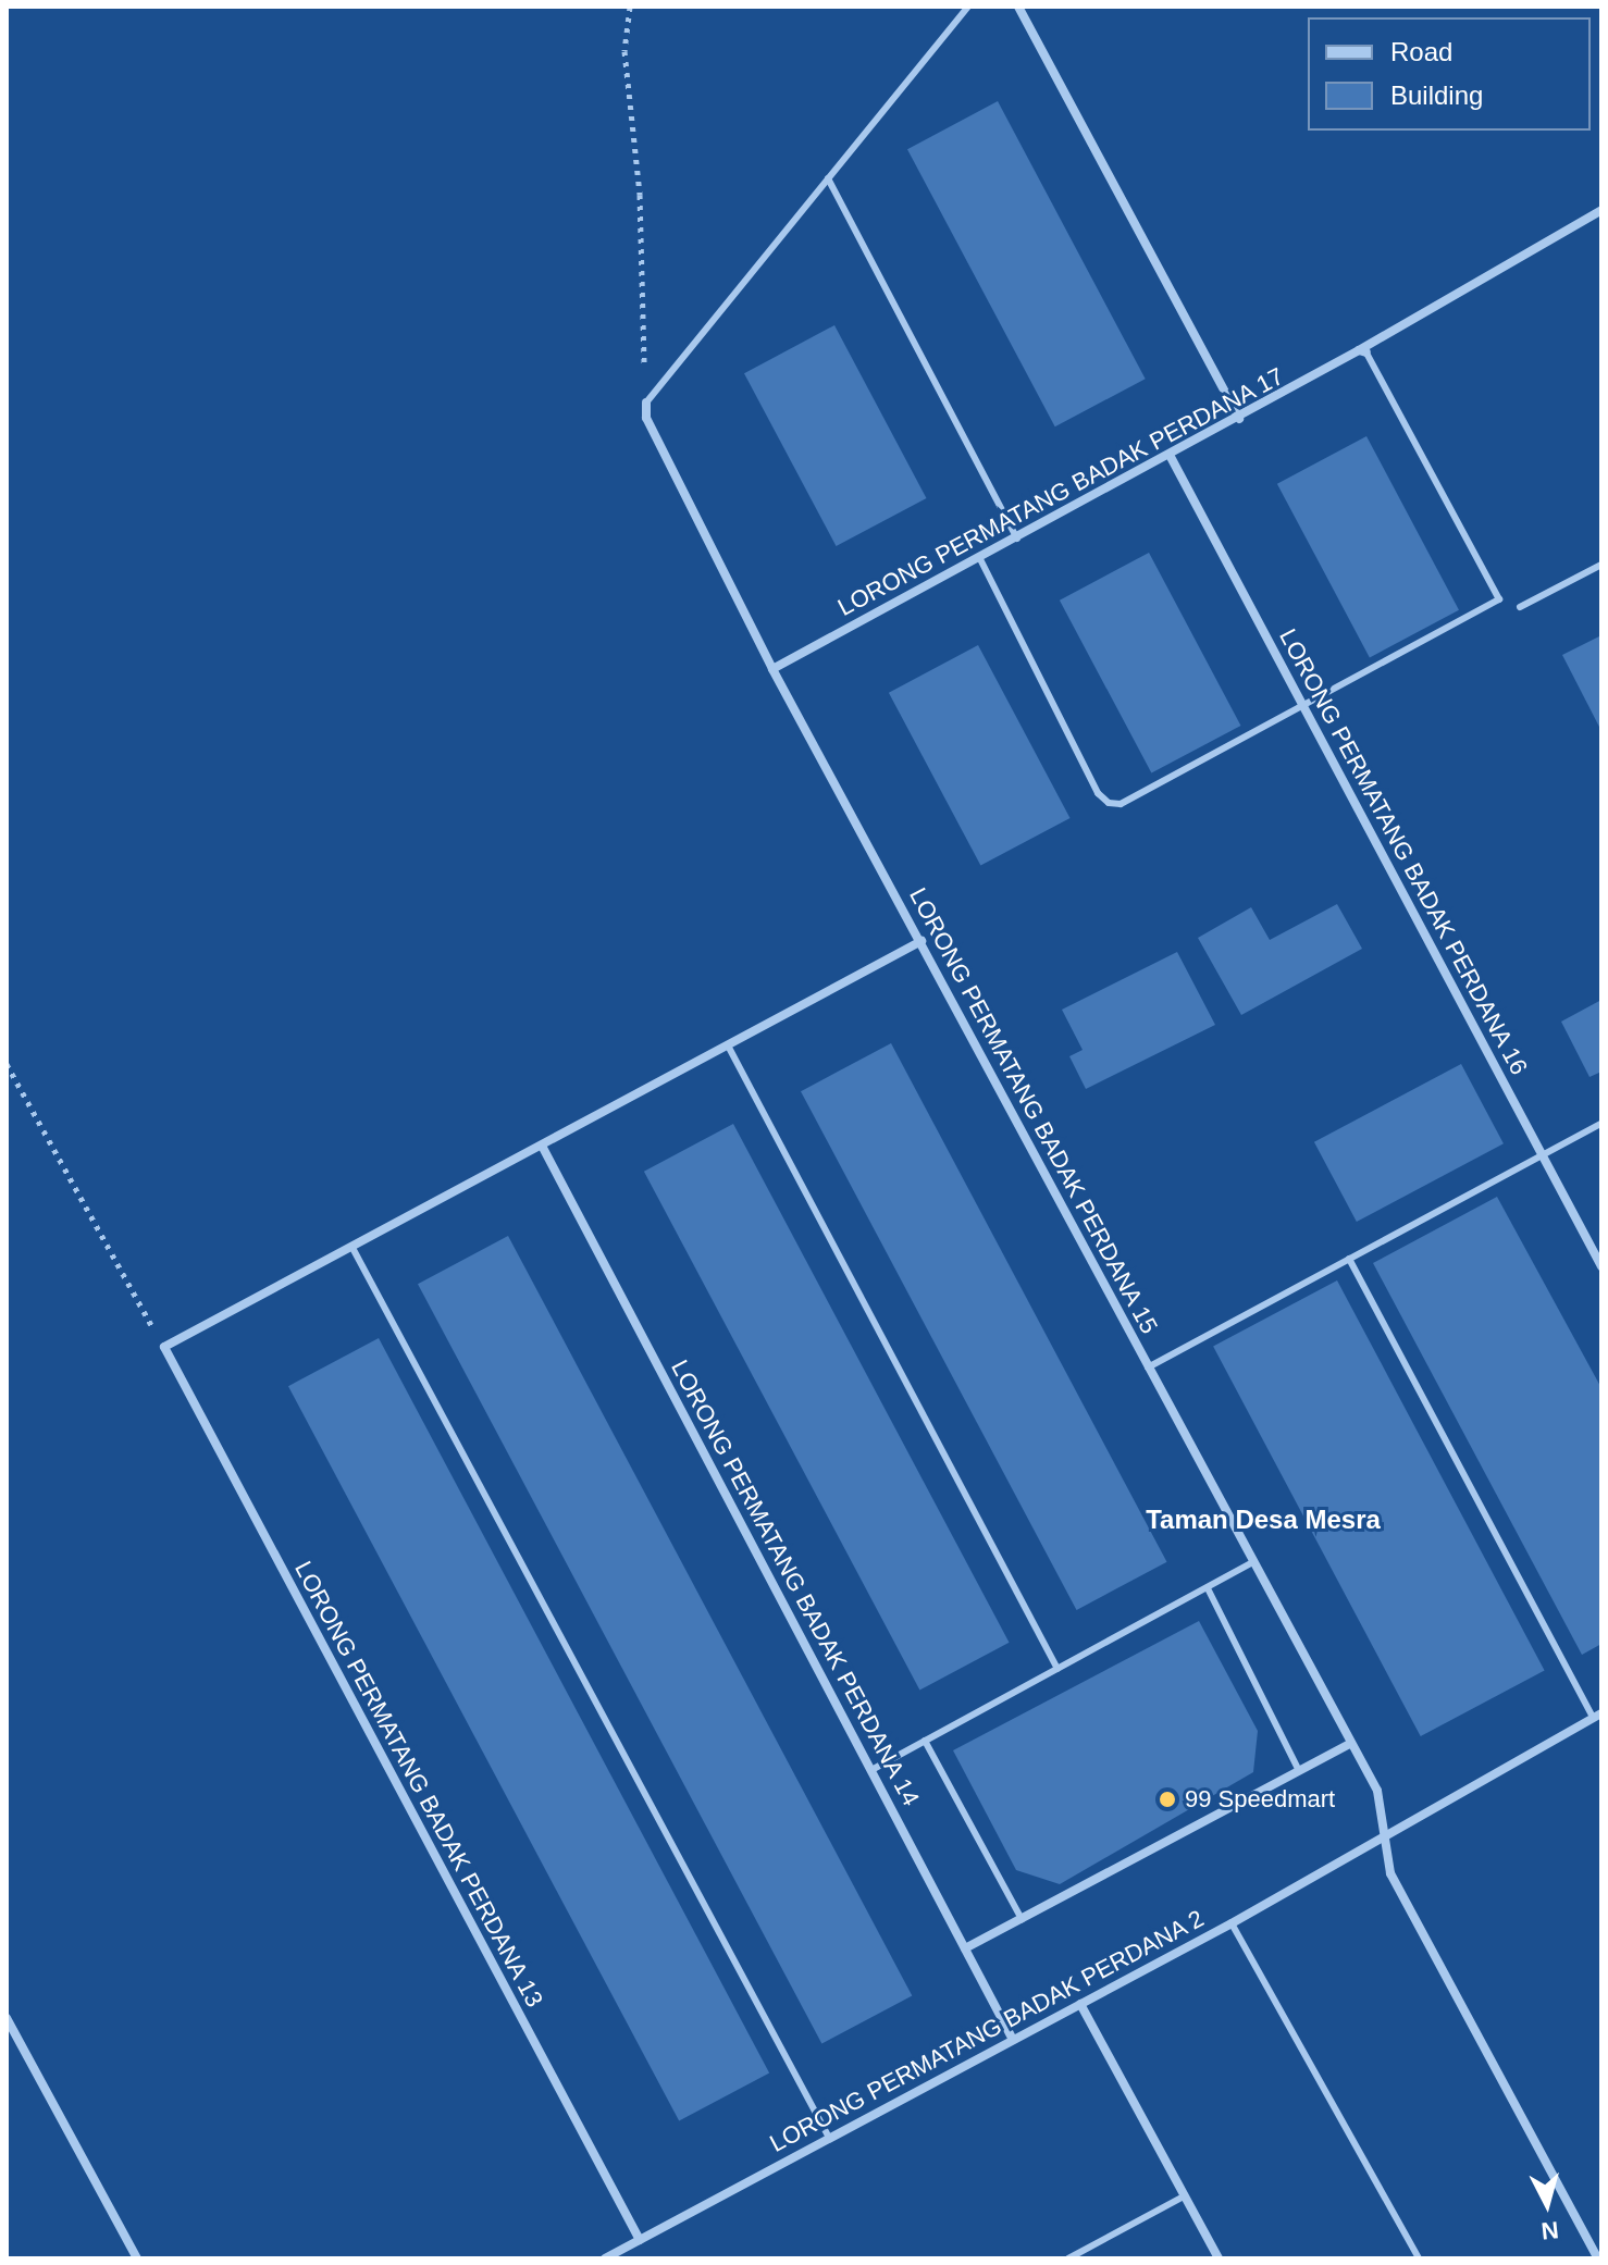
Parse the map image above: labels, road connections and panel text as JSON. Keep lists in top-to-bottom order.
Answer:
{
  "streets": {
    "street": [
      "LORONG PERMATANG BADAK PERDANA 17",
      "LORONG PERMATANG BADAK PERDANA 16",
      "LORONG PERMATANG BADAK PERDANA 15",
      "LORONG PERMATANG BADAK PERDANA 14",
      "LORONG PERMATANG BADAK PERDANA 13",
      "LORONG PERMATANG BADAK PERDANA 2"
    ]
  },
  "crossings": [
    ["LORONG PERMATANG BADAK PERDANA 17", "LORONG PERMATANG BADAK PERDANA 16"],
    ["LORONG PERMATANG BADAK PERDANA 17", "LORONG PERMATANG BADAK PERDANA 15"],
    ["LORONG PERMATANG BADAK PERDANA 15", "LORONG PERMATANG BADAK PERDANA 2"],
    ["LORONG PERMATANG BADAK PERDANA 14", "LORONG PERMATANG BADAK PERDANA 2"],
    ["LORONG PERMATANG BADAK PERDANA 13", "LORONG PERMATANG BADAK PERDANA 2"]
  ],
  "districts": ["Taman Desa Mesra"],
  "places": ["99 Speedmart"],
  "legend": ["Road", "Building"],
  "north": "bottom"
}
